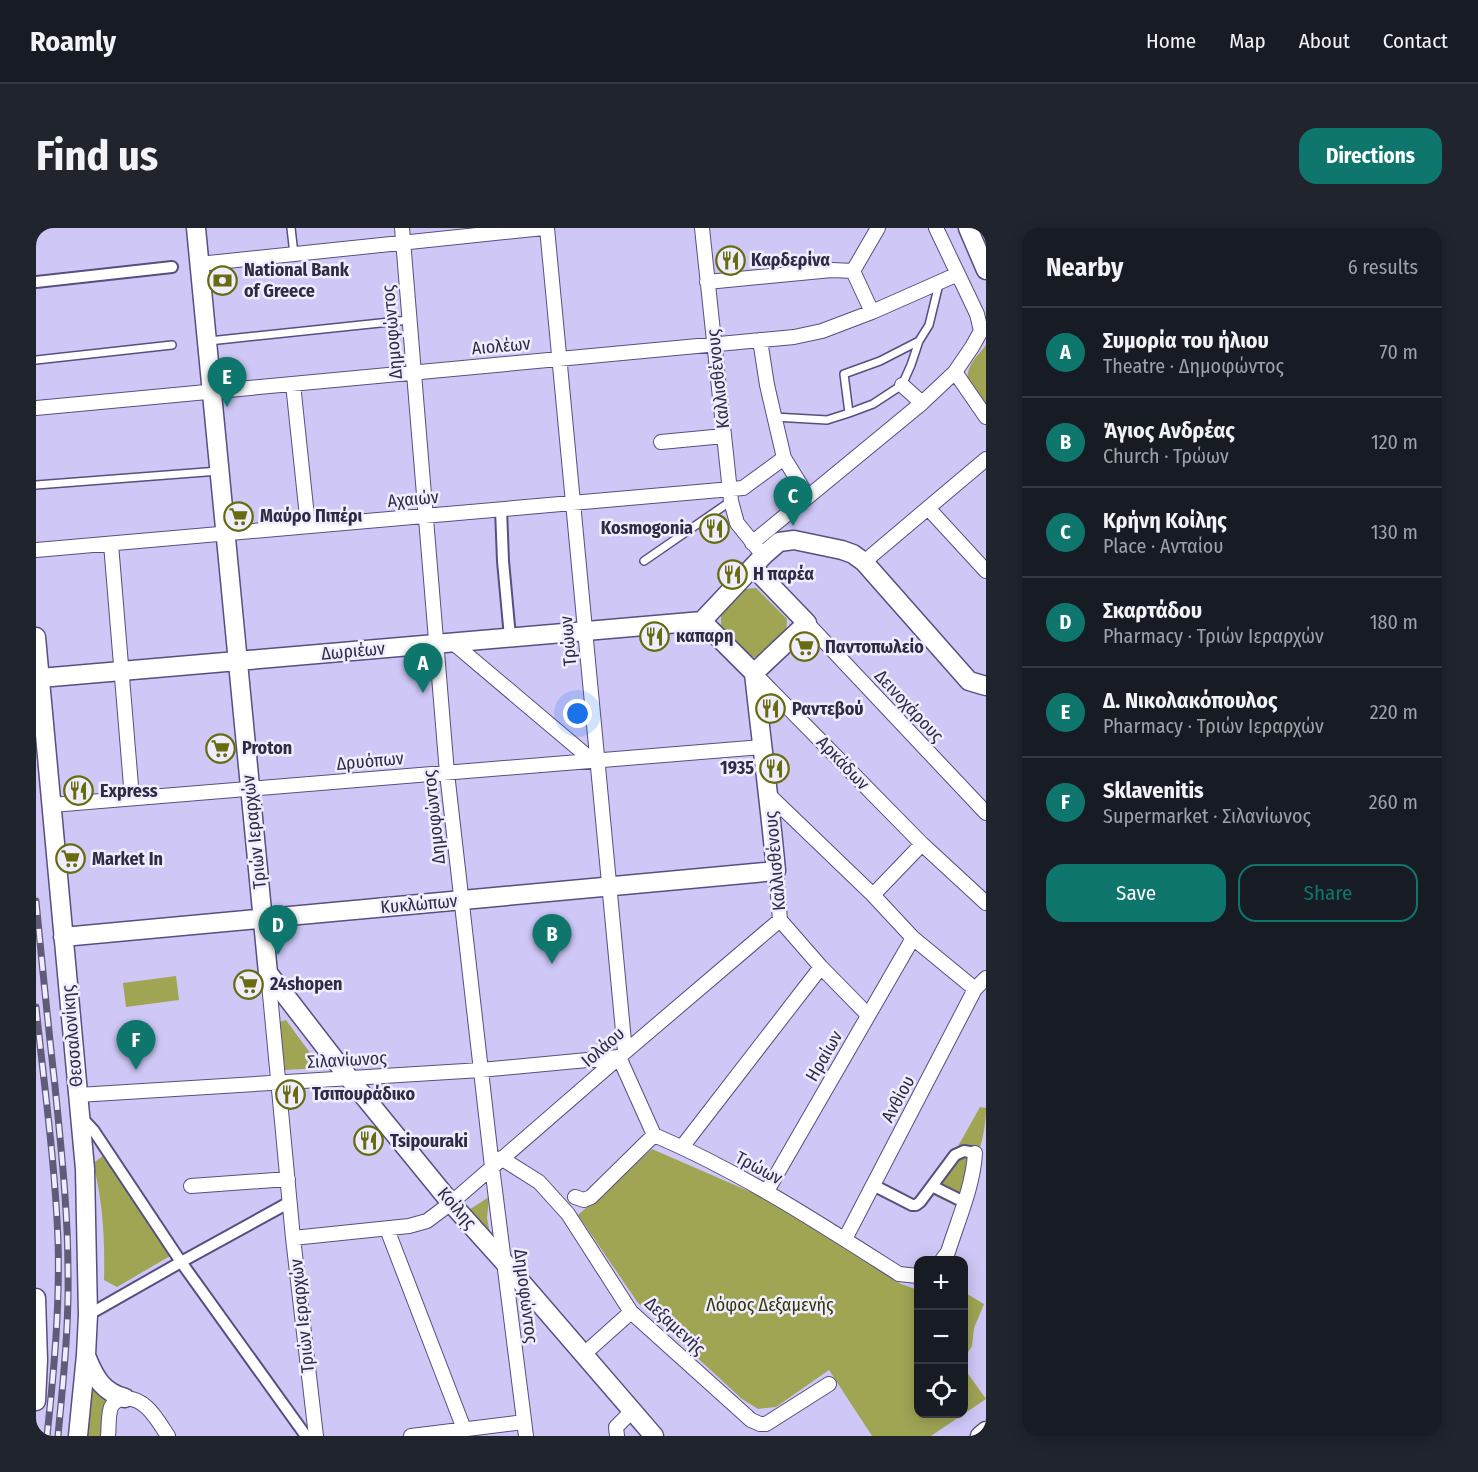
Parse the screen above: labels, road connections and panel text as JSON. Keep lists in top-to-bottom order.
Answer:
{
  "streets": {
    "street": [
      "Δημοφώντος",
      "Αιολέων",
      "Καλλισθένους",
      "Αχαιών",
      "Τρώων",
      "Δωριέων",
      "Δεινοχάρους",
      "Δρυόπων",
      "Αρκάδων",
      "Τριών Ιεραρχών",
      "Κυκλώπων",
      "Θεσσαλονίκης",
      "Ιολάου",
      "Ηραίων",
      "Σιλανίωνος",
      "Ανθίου",
      "Κοίλης",
      "Δεξαμενής"
    ]
  },
  "crossings": [
    ["Δημοφώντος", "Αιολέων"],
    ["Δημοφώντος", "Αχαιών"],
    ["Δημοφώντος", "Δωριέων"],
    ["Δημοφώντος", "Δρυόπων"],
    ["Δημοφώντος", "Κυκλώπων"],
    ["Δημοφώντος", "Ιολάου"],
    ["Δημοφώντος", "Σιλανίωνος"],
    ["Δημοφώντος", "Κοίλης"],
    ["Δημοφώντος", "Δεξαμενής"],
    ["Αιολέων", "Καλλισθένους"],
    ["Αιολέων", "Τρώων"],
    ["Αιολέων", "Τριών Ιεραρχών"],
    ["Καλλισθένους", "Αχαιών"],
    ["Καλλισθένους", "Δρυόπων"],
    ["Καλλισθένους", "Αρκάδων"],
    ["Καλλισθένους", "Κυκλώπων"],
    ["Καλλισθένους", "Ιολάου"],
    ["Καλλισθένους", "Ηραίων"],
    ["Αχαιών", "Τρώων"],
    ["Αχαιών", "Τριών Ιεραρχών"],
    ["Τρώων", "Δωριέων"],
    ["Τρώων", "Δρυόπων"],
    ["Τρώων", "Κυκλώπων"],
    ["Τρώων", "Ιολάου"],
    ["Τρώων", "Ηραίων"],
    ["Τρώων", "Σιλανίωνος"],
    ["Τρώων", "Ανθίου"],
    ["Δωριέων", "Αρκάδων"],
    ["Δωριέων", "Τριών Ιεραρχών"],
    ["Δωριέων", "Θεσσαλονίκης"],
    ["Δρυόπων", "Τριών Ιεραρχών"],
    ["Δρυόπων", "Θεσσαλονίκης"],
    ["Τριών Ιεραρχών", "Κυκλώπων"],
    ["Τριών Ιεραρχών", "Ιολάου"],
    ["Τριών Ιεραρχών", "Σιλανίωνος"],
    ["Τριών Ιεραρχών", "Κοίλης"],
    ["Κυκλώπων", "Θεσσαλονίκης"],
    ["Θεσσαλονίκης", "Σιλανίωνος"],
    ["Ιολάου", "Σιλανίωνος"],
    ["Ιολάου", "Κοίλης"],
    ["Ιολάου", "Δεξαμενής"],
    ["Σιλανίωνος", "Κοίλης"]
  ],
  "parks": ["Λόφος Δεξαμενής"],
  "places": {
    "restaurant": [
      "Καρδερίνα",
      "Kosmogonia",
      "Η παρέα",
      "καπαρη",
      "Ραντεβού",
      "1935",
      "Express",
      "Τσιπουράδικο",
      "Tsipouraki"
    ],
    "bank": ["National Bank of Greece"],
    "supermarket": [
      "Μαύρο Πιπέρι",
      "Παντοπωλείο",
      "Proton",
      "Market In",
      "24shopen"
    ]
  },
  "page": {
    "header": "Roamly",
    "nav": [
      "Home",
      "Map",
      "About",
      "Contact"
    ],
    "buttons": [
      "Directions",
      ["Save", "Share"]
    ],
    "title": "Find us",
    "heading": ["Nearby", "6 results"],
    "list": [
      {
        "mark": "A",
        "name": "Συμορία του ήλιου",
        "note": "Theatre · Δημοφώντος",
        "value": "70 m"
      },
      {
        "mark": "B",
        "name": "Άγιος Ανδρέας",
        "note": "Church · Τρώων",
        "value": "120 m"
      },
      {
        "mark": "C",
        "name": "Κρήνη Κοίλης",
        "note": "Place · Ανταίου",
        "value": "130 m"
      },
      {
        "mark": "D",
        "name": "Σκαρτάδου",
        "note": "Pharmacy · Τριών Ιεραρχών",
        "value": "180 m"
      },
      {
        "mark": "E",
        "name": "Δ. Νικολακόπουλος",
        "note": "Pharmacy · Τριών Ιεραρχών",
        "value": "220 m"
      },
      {
        "mark": "F",
        "name": "Sklavenitis",
        "note": "Supermarket · Σιλανίωνος",
        "value": "260 m"
      }
    ],
    "pins": [
      "E",
      "C",
      "A",
      "D",
      "B",
      "F"
    ],
    "map_buttons": ["+", "−"]
  }
}
